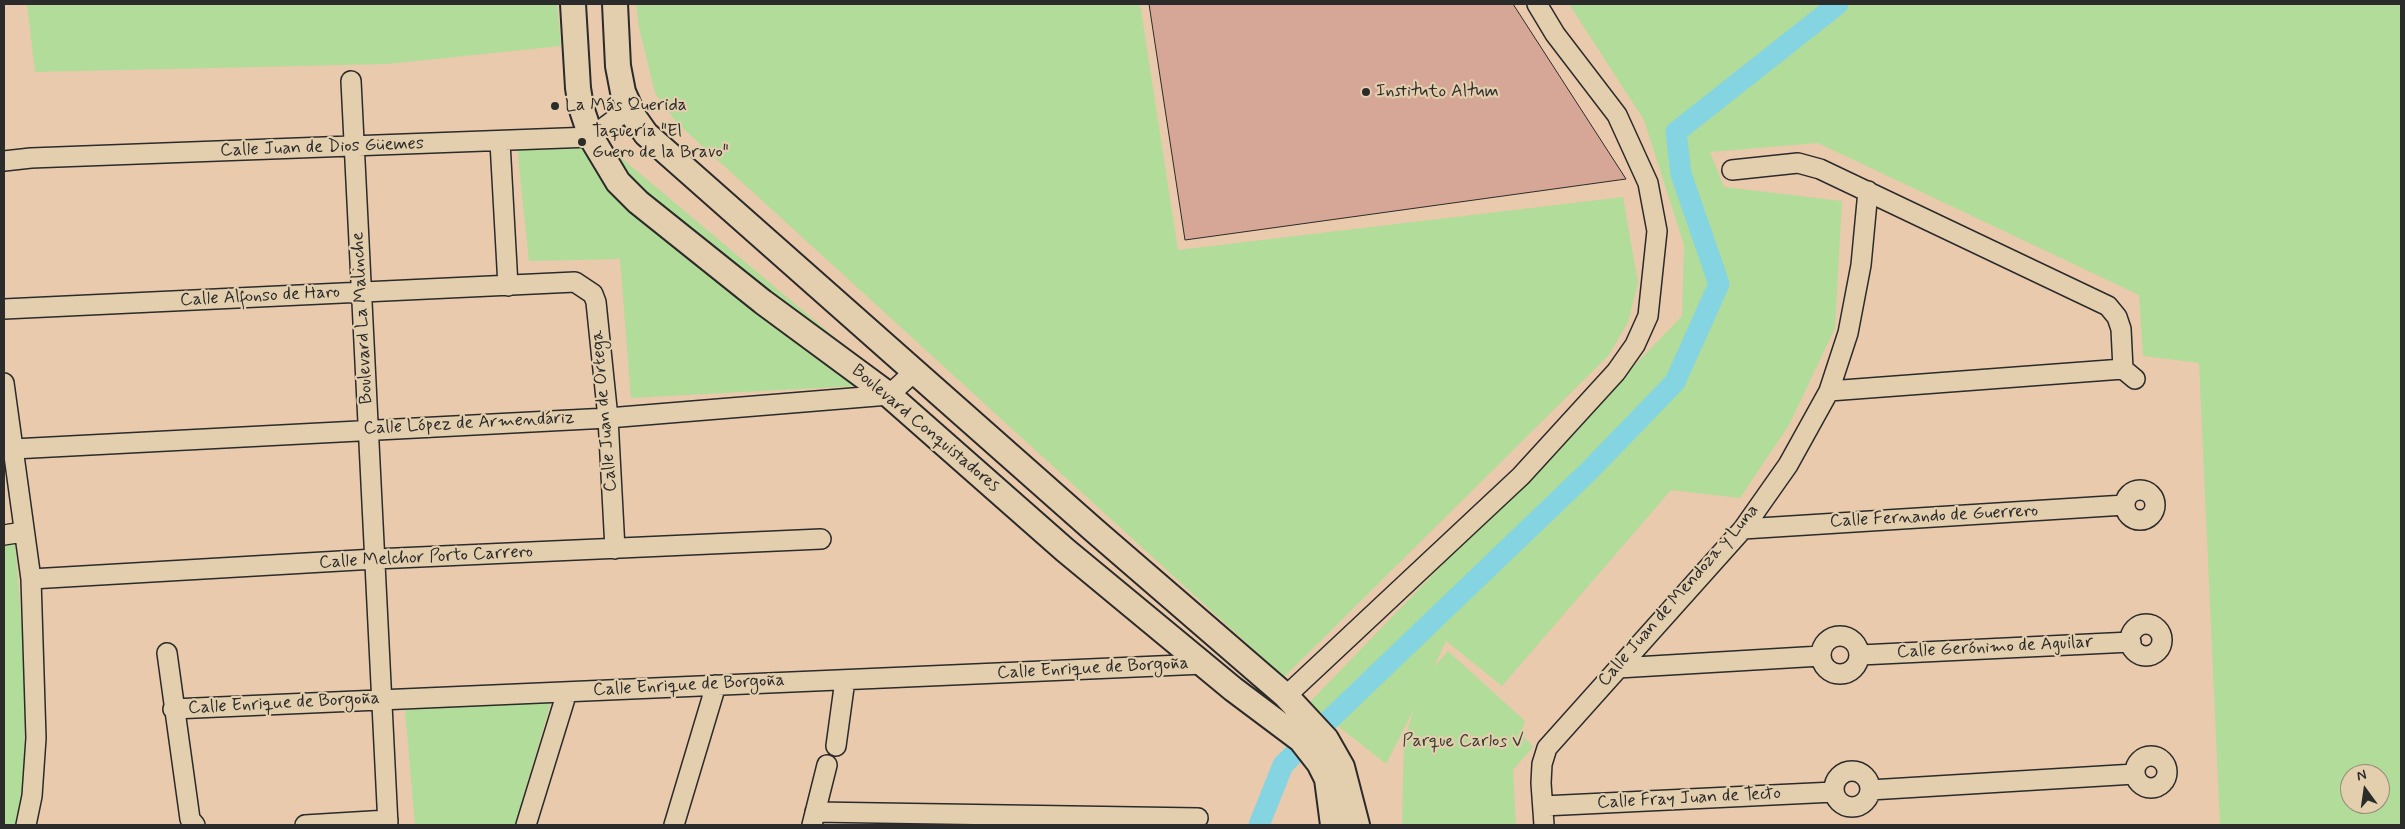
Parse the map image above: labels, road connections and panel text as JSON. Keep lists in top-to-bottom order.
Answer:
{
  "streets": {
    "street": [
      "Calle Juan de Dios Güemes",
      "Calle Alfonso de Haro",
      "Boulevard La Malinche",
      "Calle Juan de Ortega",
      "Calle López de Armendáriz",
      "Boulevard Conquistadores",
      "Calle Fernando de Guerrero",
      "Calle Melchor Porto Carrero",
      "Calle Juan de Mendoza y Luna",
      "Calle Gerónimo de Aguilar",
      "Calle Enrique de Borgoña",
      "Calle Fray Juan de Tecto"
    ]
  },
  "crossings": [
    ["Calle Juan de Dios Güemes", "Boulevard La Malinche"],
    ["Calle Juan de Dios Güemes", "Boulevard Conquistadores"],
    ["Calle Alfonso de Haro", "Boulevard La Malinche"],
    ["Calle Alfonso de Haro", "Calle Juan de Ortega"],
    ["Boulevard La Malinche", "Calle López de Armendáriz"],
    ["Boulevard La Malinche", "Calle Melchor Porto Carrero"],
    ["Boulevard La Malinche", "Calle Enrique de Borgoña"],
    ["Calle Juan de Ortega", "Calle López de Armendáriz"],
    ["Calle Juan de Ortega", "Calle Melchor Porto Carrero"],
    ["Calle López de Armendáriz", "Boulevard Conquistadores"],
    ["Boulevard Conquistadores", "Calle Enrique de Borgoña"],
    ["Calle Fernando de Guerrero", "Calle Juan de Mendoza y Luna"],
    ["Calle Juan de Mendoza y Luna", "Calle Fray Juan de Tecto"]
  ],
  "parks": ["Parque Carlos V"],
  "places": ["Instituto Altum", "La Más Querida", "Taquería \"El Guero de la Bravo\""],
  "north": "top"
}
